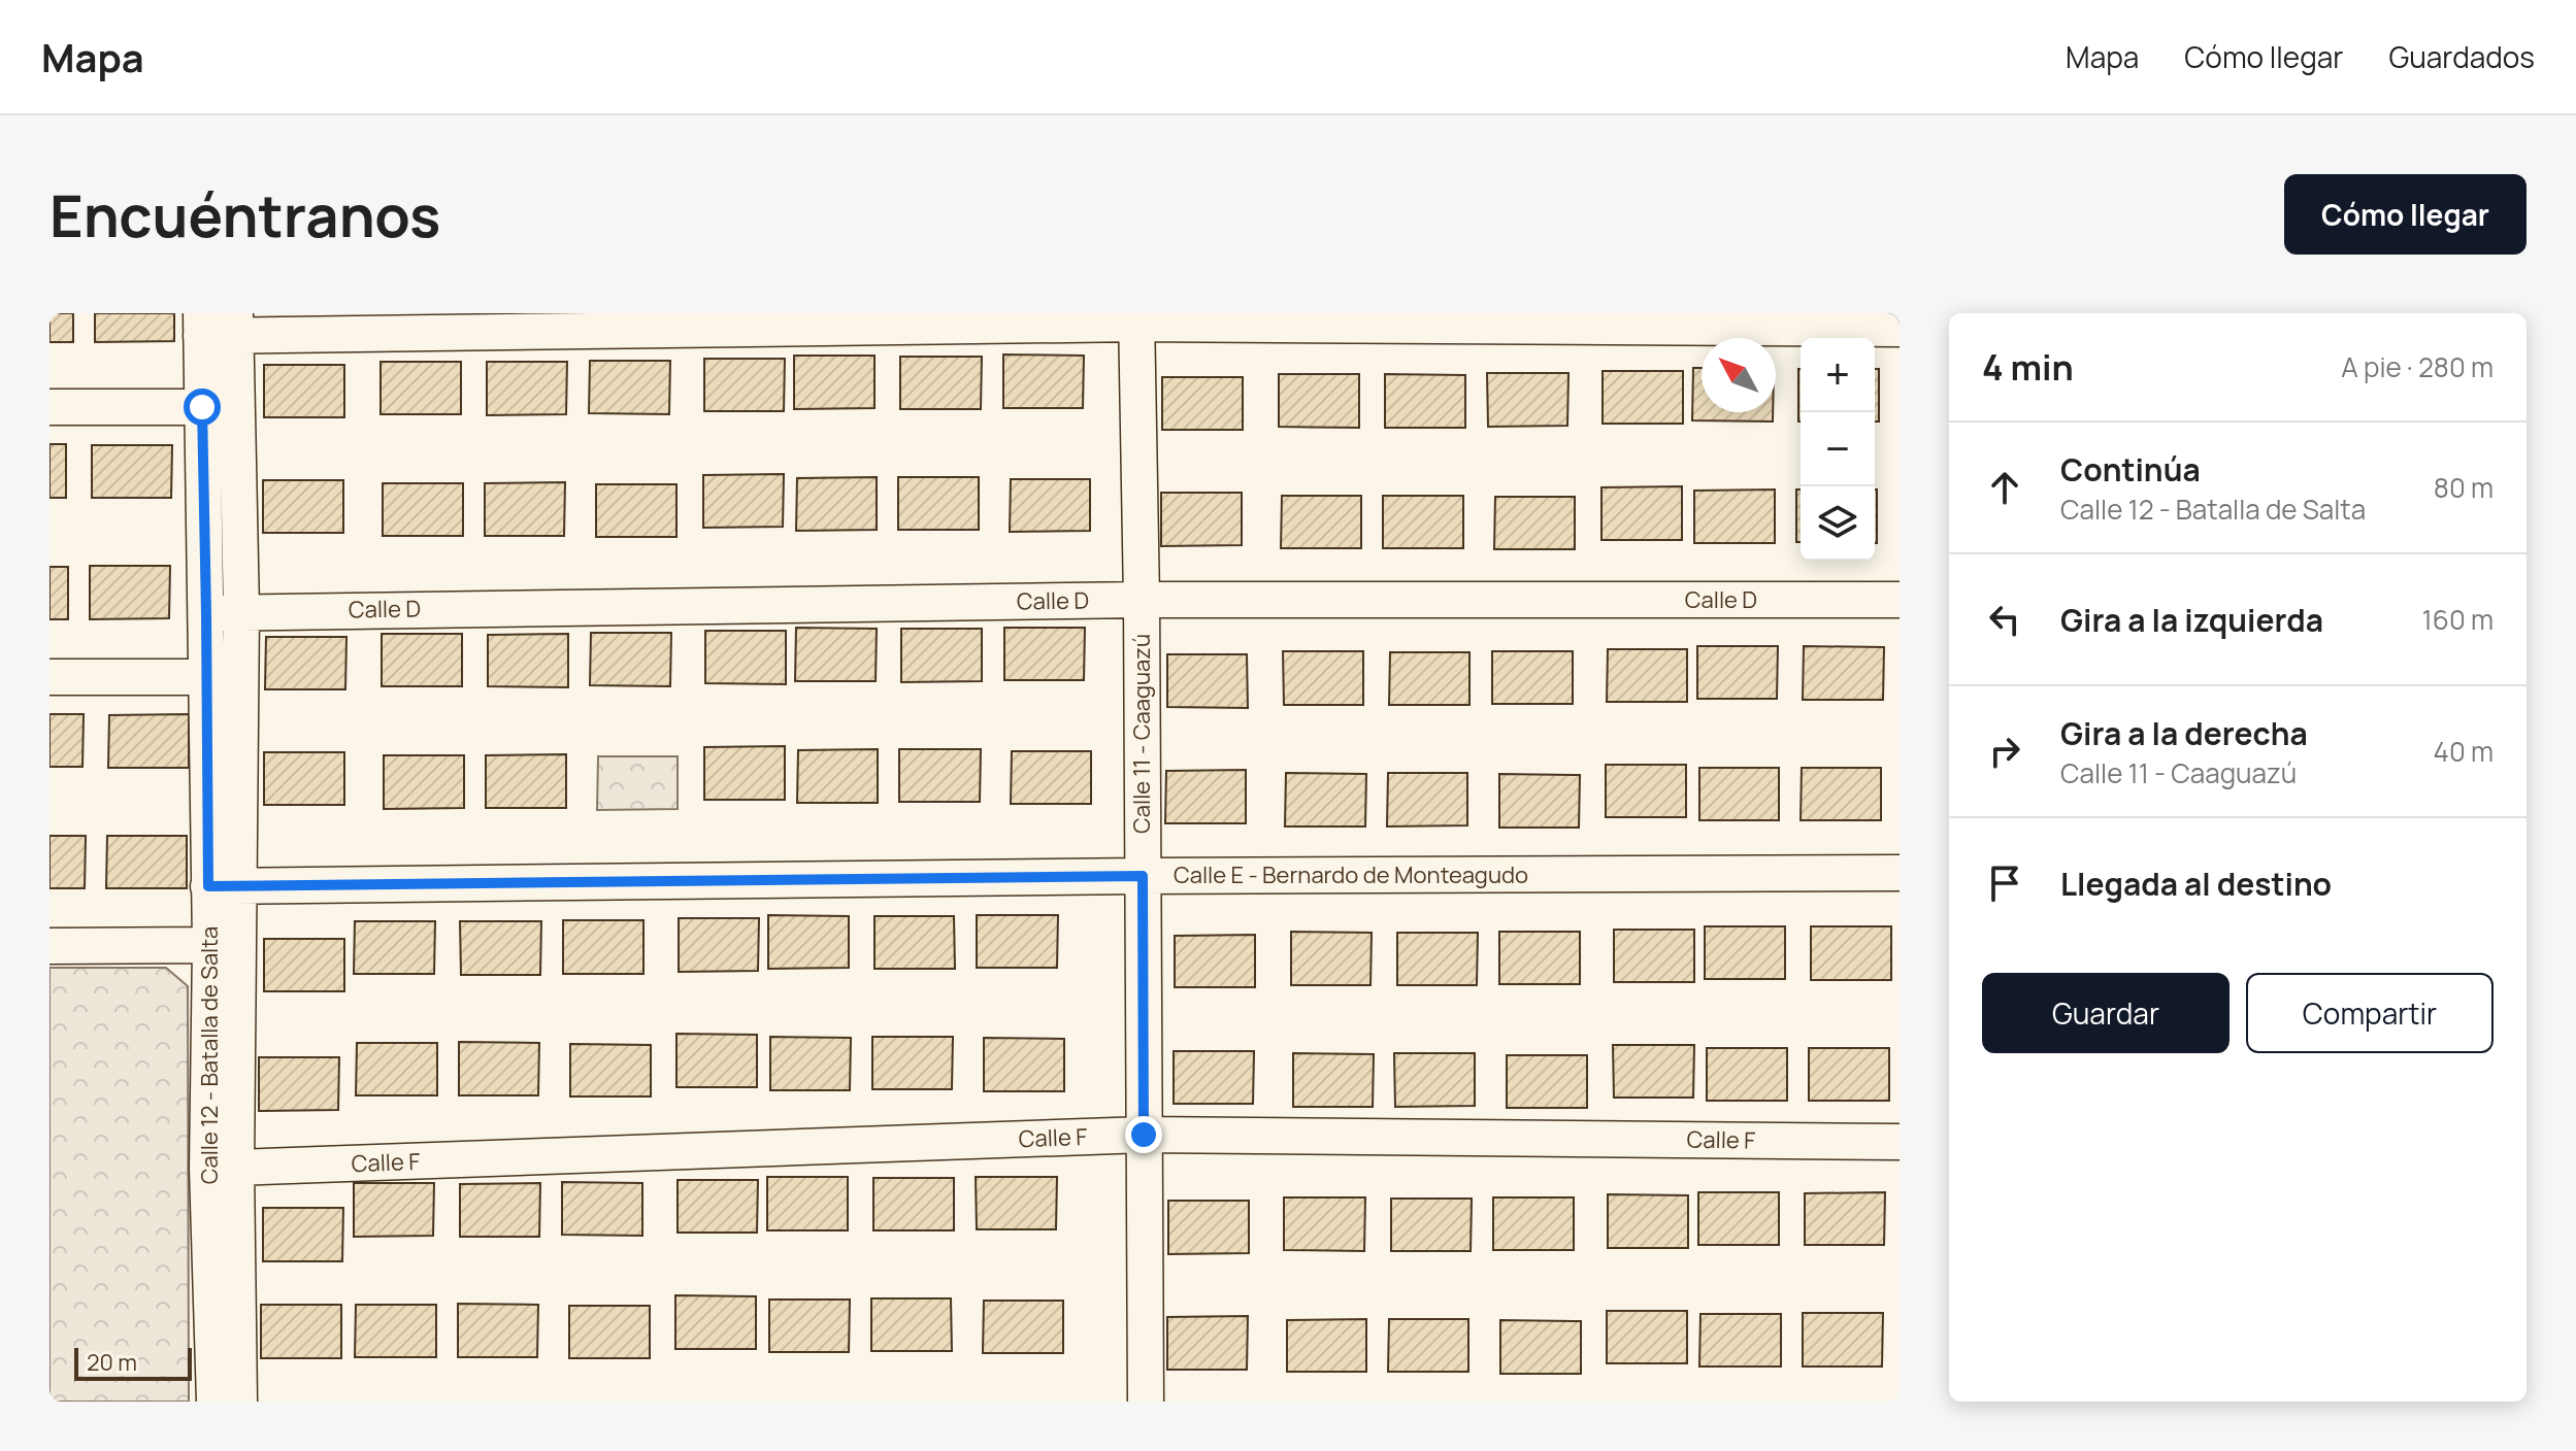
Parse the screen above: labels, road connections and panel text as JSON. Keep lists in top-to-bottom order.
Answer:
{
  "streets": {
    "street": [
      "Calle D",
      "Calle 11 - Caaguazú",
      "Calle E - Bernardo de Monteagudo",
      "Calle 12 - Batalla de Salta",
      "Calle F"
    ]
  },
  "crossings": [
    ["Calle D", "Calle 11 - Caaguazú"],
    ["Calle D", "Calle 12 - Batalla de Salta"],
    ["Calle 11 - Caaguazú", "Calle E - Bernardo de Monteagudo"],
    ["Calle 11 - Caaguazú", "Calle F"],
    ["Calle E - Bernardo de Monteagudo", "Calle 12 - Batalla de Salta"],
    ["Calle 12 - Batalla de Salta", "Calle F"]
  ],
  "scale_bar": "20 m",
  "north": "top left",
  "page": {
    "header": "Mapa",
    "nav": ["Mapa", "Cómo llegar", "Guardados"],
    "buttons": [
      "Cómo llegar",
      ["Guardar", "Compartir"]
    ],
    "title": "Encuéntranos",
    "heading": ["4 min", "A pie · 280 m"],
    "map_buttons": ["+", "−"],
    "list": [
      ["Continúa", "Calle 12 - Batalla de Salta", "80 m"],
      ["Gira a la izquierda", "160 m"],
      ["Gira a la derecha", "Calle 11 - Caaguazú", "40 m"],
      "Llegada al destino"
    ],
    "scale": "20 m"
  }
}
